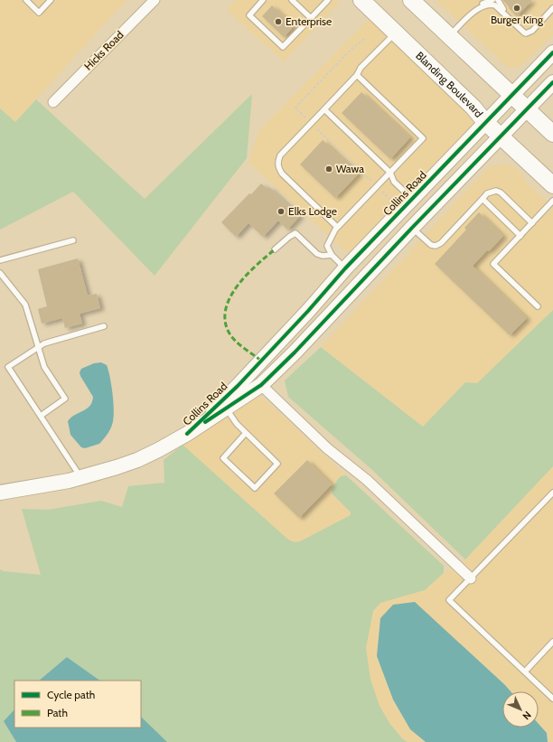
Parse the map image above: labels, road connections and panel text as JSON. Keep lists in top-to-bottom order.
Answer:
{
  "streets": {
    "main road": ["Blanding Boulevard"],
    "street": ["Hicks Road", "Collins Road"]
  },
  "crossings": [
    ["Blanding Boulevard", "Collins Road"]
  ],
  "places": [
    "Burger King",
    "Enterprise",
    "Wawa",
    "Elks Lodge"
  ],
  "legend": ["Cycle path", "Path"],
  "north": "bottom right"
}
